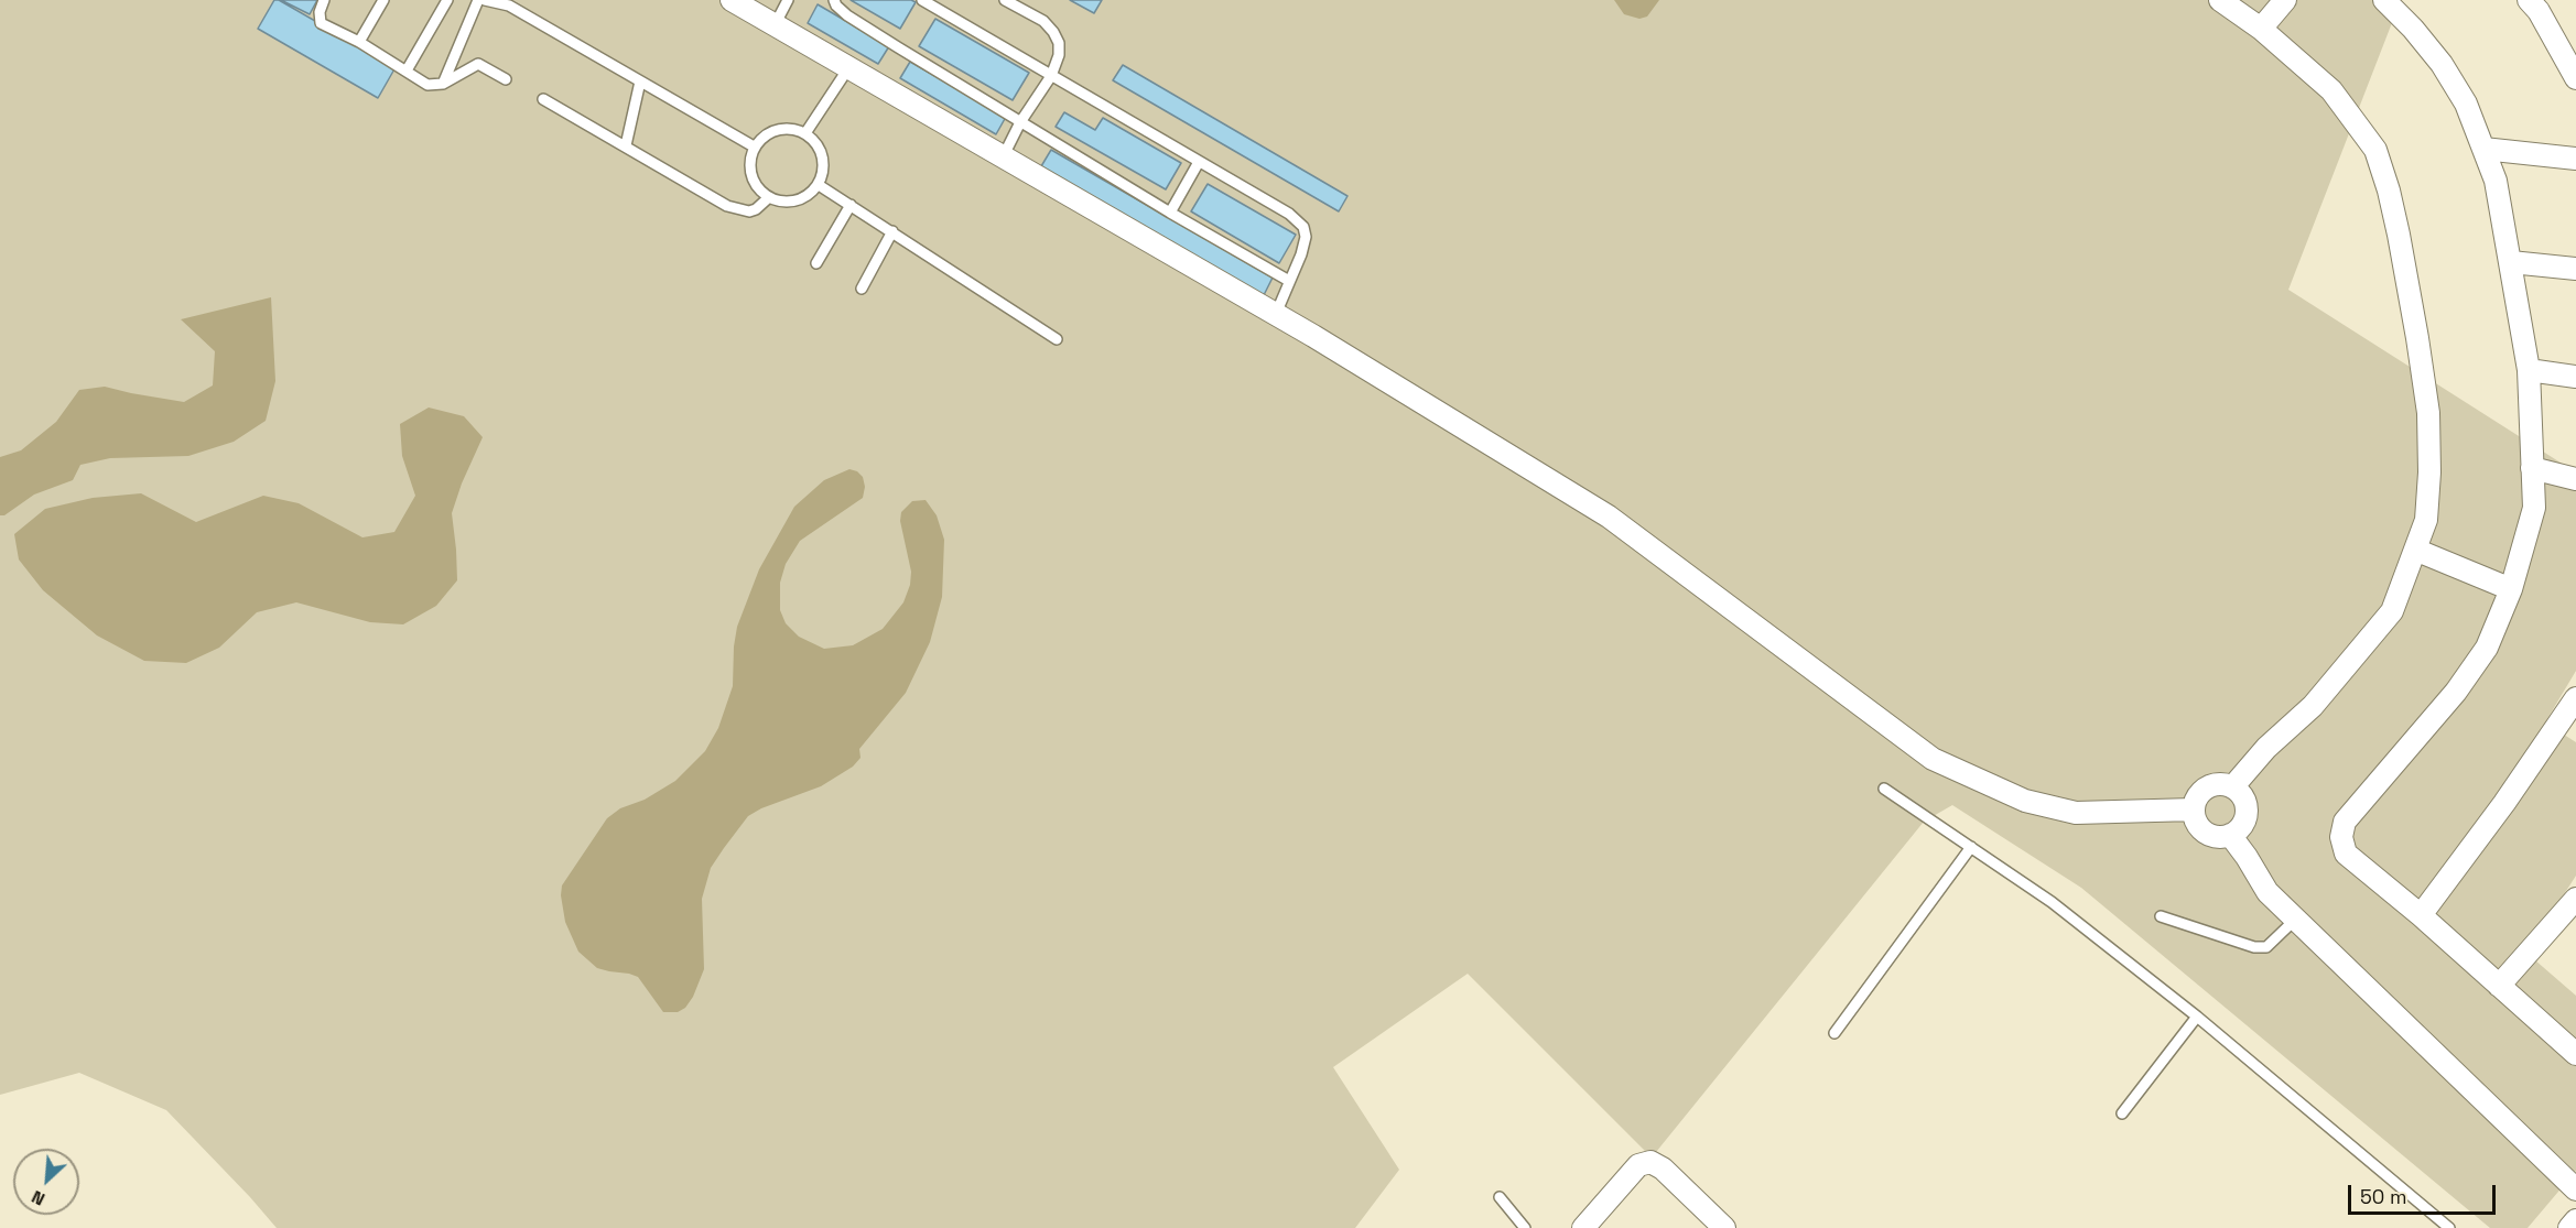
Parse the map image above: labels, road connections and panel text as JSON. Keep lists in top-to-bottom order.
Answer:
{
  "scale_bar": "50 m",
  "north": "bottom left"
}
